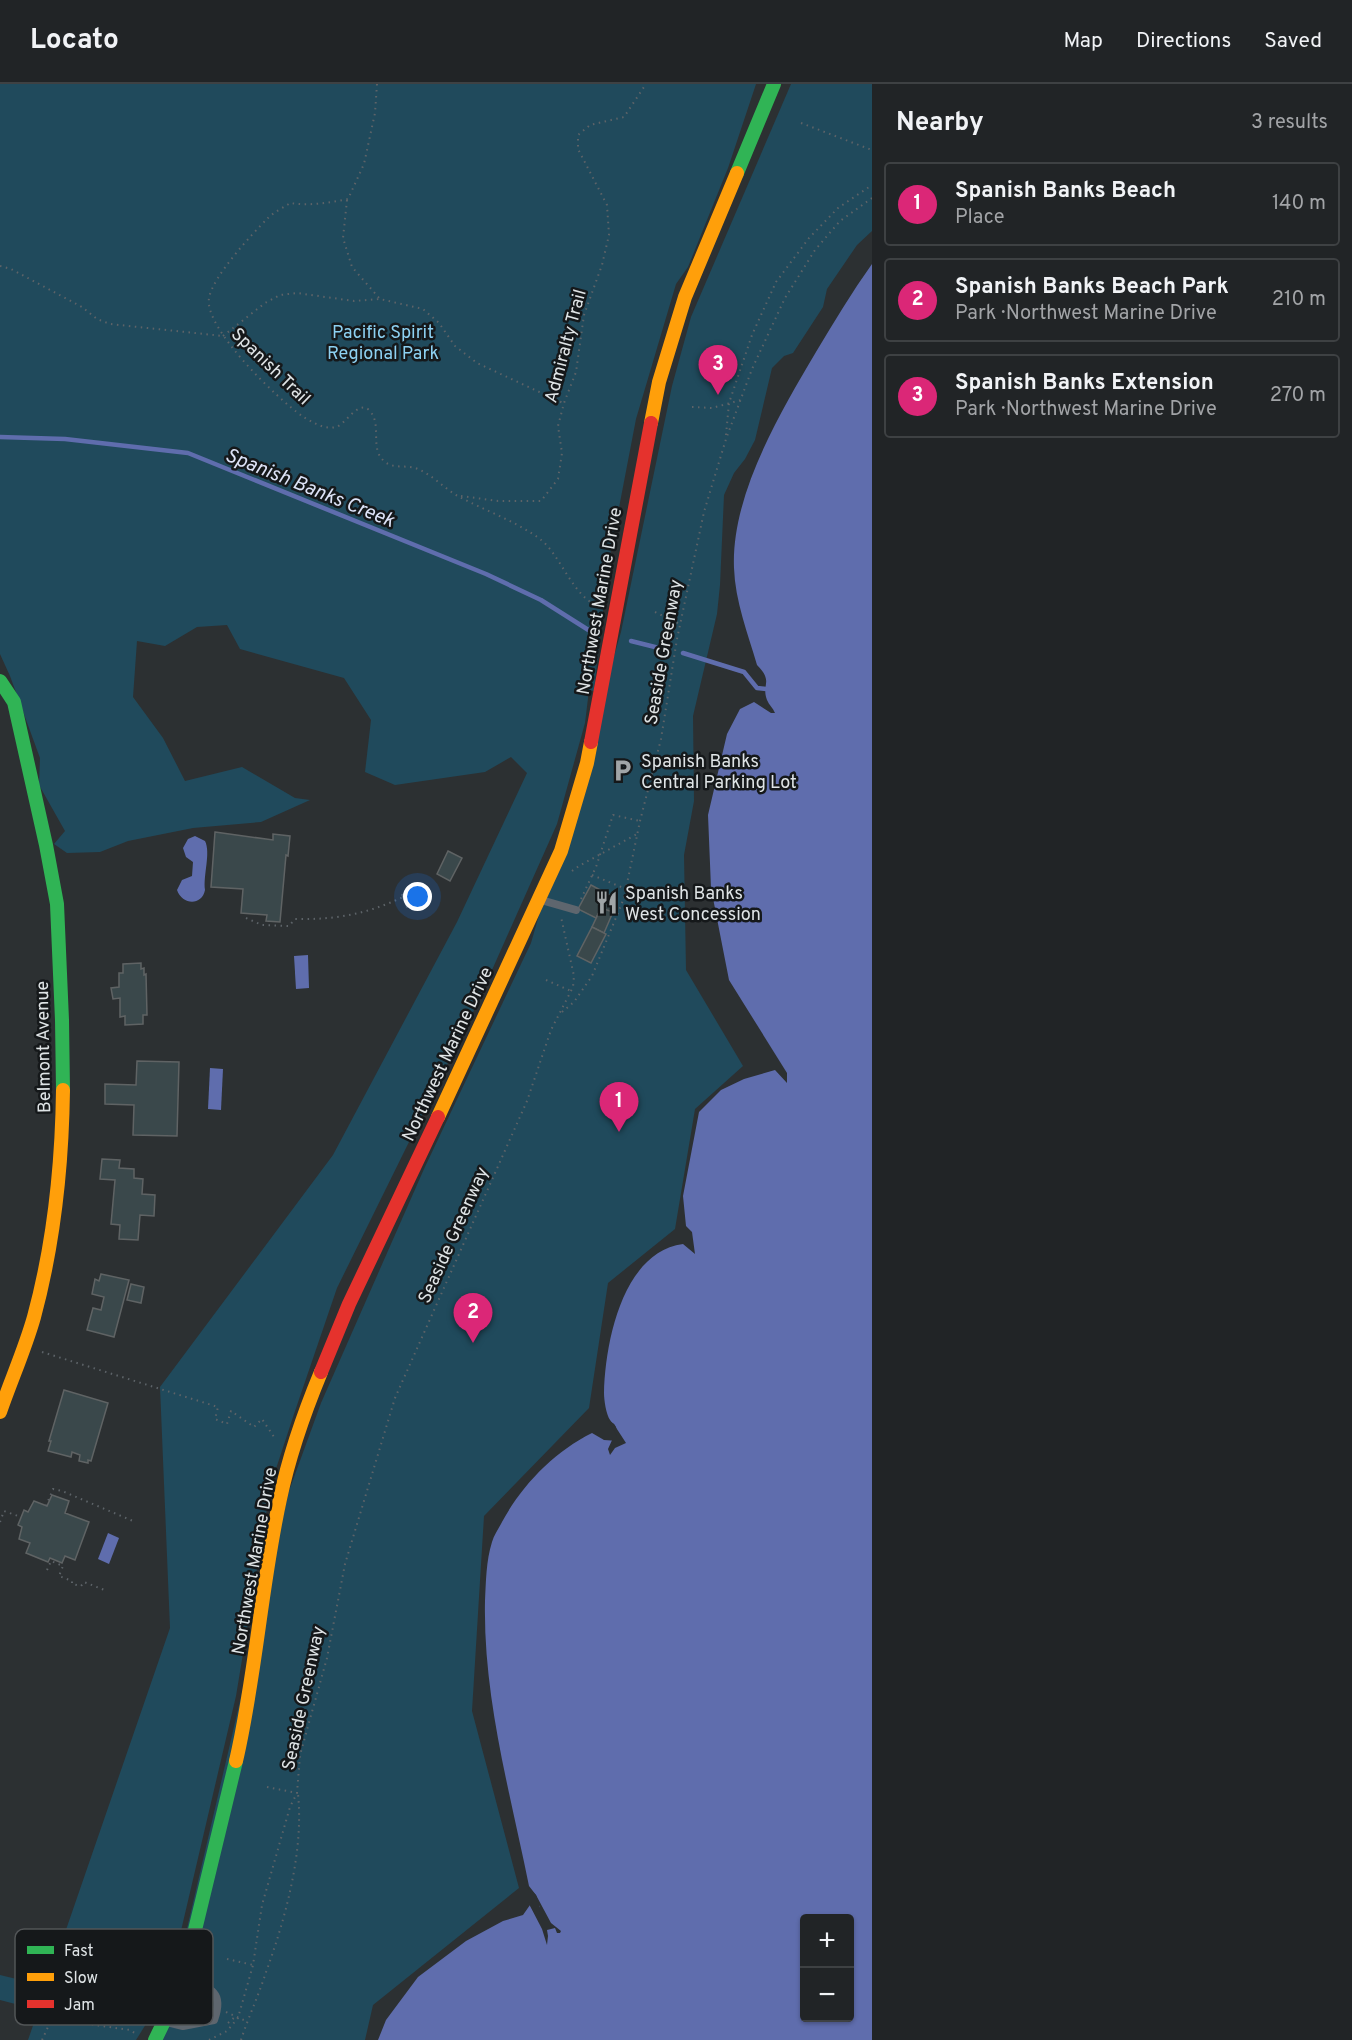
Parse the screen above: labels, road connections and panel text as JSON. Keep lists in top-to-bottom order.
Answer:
{
  "streets": {
    "street": ["Northwest Marine Drive", "Belmont Avenue"],
    "path": ["Admiralty Trail", "Spanish Trail", "Seaside Greenway"]
  },
  "crossings": [
    ["Admiralty Trail", "Spanish Trail"],
    ["Spanish Trail", "Northwest Marine Drive"]
  ],
  "water": ["Spanish Banks Creek"],
  "parks": ["Pacific Spirit Regional Park"],
  "places": {
    "parking": ["Spanish Banks Central Parking Lot"],
    "restaurant": ["Spanish Banks West Concession"]
  },
  "legend": ["Fast", "Slow", "Jam"],
  "page": {
    "header": "Locato",
    "nav": ["Map", "Directions", "Saved"],
    "heading": ["Nearby", "3 results"],
    "list": [
      {
        "mark": "1",
        "name": "Spanish Banks Beach",
        "note": "Place",
        "value": "140 m"
      },
      {
        "mark": "2",
        "name": "Spanish Banks Beach Park",
        "note": "Park · Northwest Marine Drive",
        "value": "210 m"
      },
      {
        "mark": "3",
        "name": "Spanish Banks Extension",
        "note": "Park · Northwest Marine Drive",
        "value": "270 m"
      }
    ],
    "pins": ["3", "1", "2"],
    "map_buttons": ["+", "−"]
  }
}
